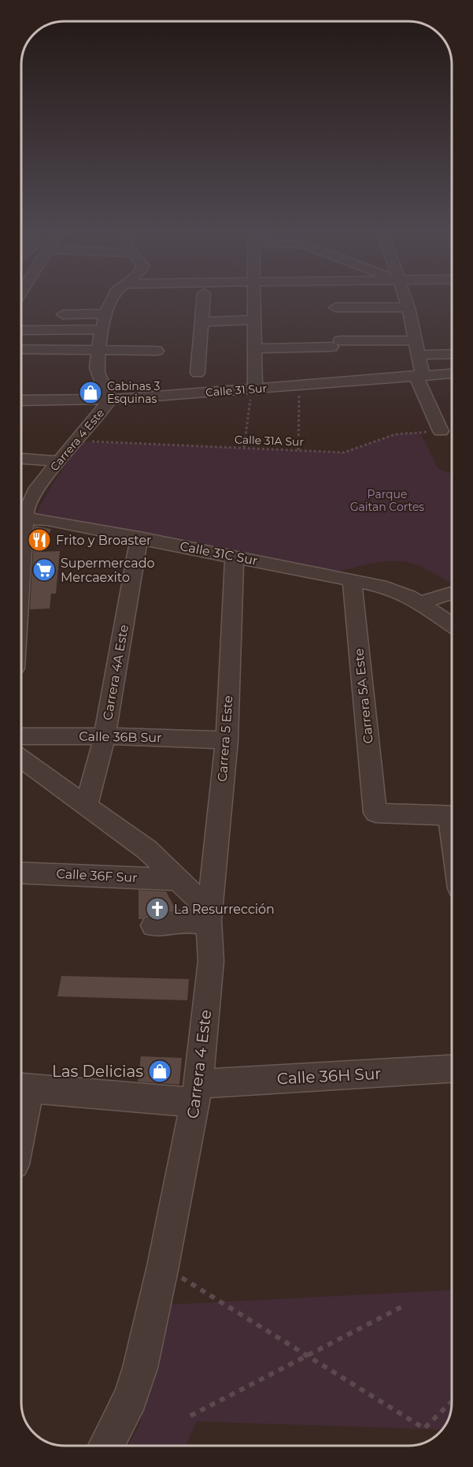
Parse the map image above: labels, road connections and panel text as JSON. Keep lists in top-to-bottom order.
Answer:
{
  "streets": {
    "street": [
      "Calle 31 Sur",
      "Carrera 4 Este",
      "Calle 31C Sur",
      "Carrera 4A Este",
      "Carrera 5A Este",
      "Calle 36B Sur",
      "Carrera 5 Este",
      "Calle 36F Sur",
      "Calle 36H Sur"
    ],
    "path": ["Calle 31A Sur"]
  },
  "crossings": [
    ["Calle 31 Sur", "Carrera 4 Este"],
    ["Carrera 4 Este", "Calle 31A Sur"],
    ["Carrera 4 Este", "Carrera 4A Este"],
    ["Carrera 4 Este", "Carrera 5 Este"],
    ["Carrera 4 Este", "Calle 36F Sur"],
    ["Carrera 4 Este", "Calle 36H Sur"],
    ["Calle 31C Sur", "Carrera 4A Este"],
    ["Calle 31C Sur", "Carrera 5A Este"],
    ["Calle 31C Sur", "Carrera 5 Este"],
    ["Carrera 4A Este", "Calle 36B Sur"],
    ["Calle 36B Sur", "Carrera 5 Este"]
  ],
  "parks": ["Parque Gaitan Cortes"],
  "places": {
    "shop": ["Cabinas 3 Esquinas", "Las Delicias"],
    "restaurant": ["Frito y Broaster"],
    "supermarket": ["Supermercado Mercaexito"],
    "church": ["La Resurrección"]
  }
}
